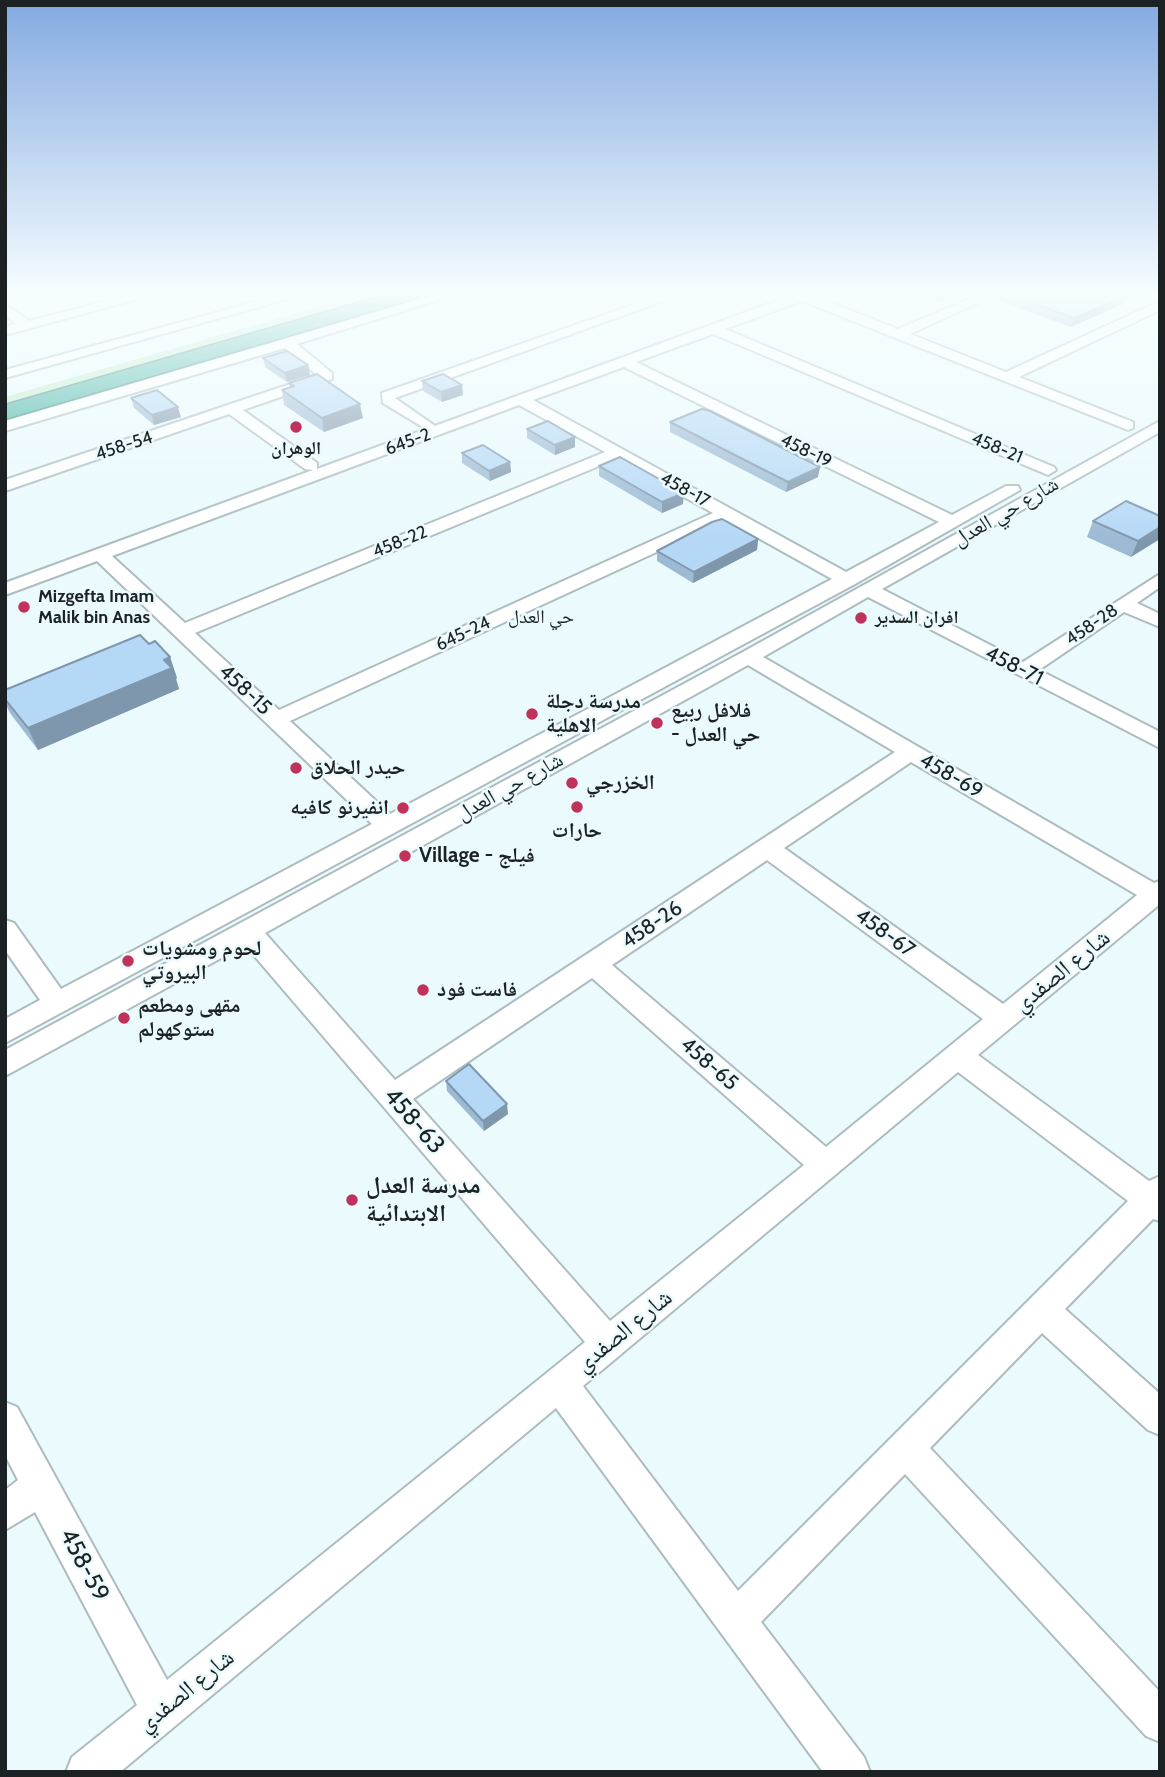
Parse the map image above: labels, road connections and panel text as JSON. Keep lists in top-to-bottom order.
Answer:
{
  "streets": {
    "street": [
      "645-2",
      "458-54",
      "458-21",
      "458-19",
      "458-17",
      "شارع حي العدل",
      "458-22",
      "458-28",
      "645-24",
      "458-71",
      "458-15",
      "458-69",
      "458-26",
      "458-67",
      "شارع الصفدي",
      "458-65",
      "458-63",
      "458-59"
    ]
  },
  "crossings": [
    ["645-2", "458-17"],
    ["645-2", "458-15"],
    ["458-21", "شارع حي العدل"],
    ["458-19", "شارع حي العدل"],
    ["458-17", "شارع حي العدل"],
    ["458-17", "458-22"],
    ["458-17", "645-24"],
    ["شارع حي العدل", "458-71"],
    ["شارع حي العدل", "458-15"],
    ["شارع حي العدل", "458-69"],
    ["شارع حي العدل", "458-63"],
    ["458-22", "458-15"],
    ["458-28", "458-71"],
    ["645-24", "458-15"],
    ["458-69", "458-26"],
    ["458-69", "شارع الصفدي"],
    ["458-26", "458-67"],
    ["458-26", "458-65"],
    ["458-26", "458-63"],
    ["458-67", "شارع الصفدي"],
    ["شارع الصفدي", "458-65"],
    ["شارع الصفدي", "458-63"],
    ["شارع الصفدي", "458-59"]
  ],
  "districts": ["حي العدل"],
  "places": [
    "الوهران",
    "Mizgefta Imam Malik bin Anas",
    "افران السدير",
    "مدرسة دجلة الاهلية",
    "فلافل ربيع - حي العدل",
    "حيدر الحلاق",
    "الخزرجي",
    "حارات",
    "انفيرنو كافيه",
    "Village - فيلج",
    "لحوم ومشويات البيروتي",
    "فاست فود",
    "مقهى ومطعم ستوكهولم",
    "مدرسة العدل الابتدائية"
  ]
}
